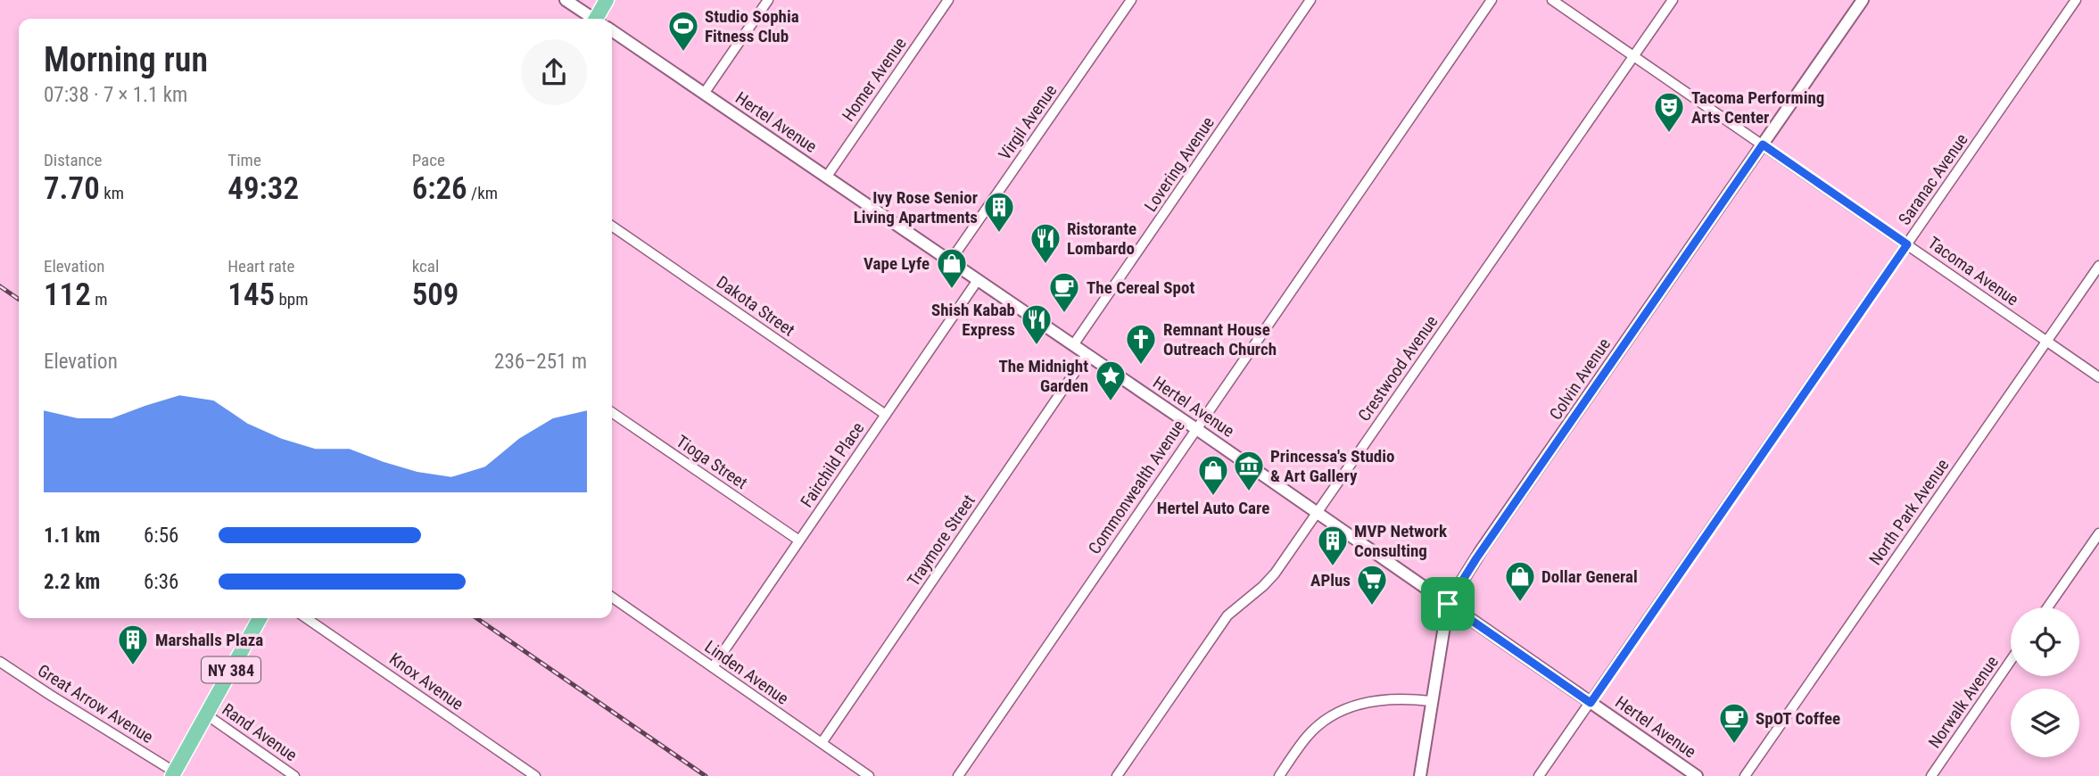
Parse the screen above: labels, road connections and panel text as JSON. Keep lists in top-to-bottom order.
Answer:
{
  "streets": {
    "main road": ["NY 384"],
    "street": [
      "Homer Avenue",
      "Hertel Avenue",
      "Virgil Avenue",
      "Lovering Avenue",
      "Saranac Avenue",
      "Tacoma Avenue",
      "Dakota Street",
      "Crestwood Avenue",
      "Colvin Avenue",
      "Tioga Street",
      "Fairchild Place",
      "Commonwealth Avenue",
      "North Park Avenue",
      "Traymore Street",
      "Linden Avenue",
      "Knox Avenue",
      "Norwalk Avenue",
      "Great Arrow Avenue",
      "Rand Avenue"
    ]
  },
  "crossings": [
    ["Homer Avenue", "Hertel Avenue"],
    ["Hertel Avenue", "Virgil Avenue"],
    ["Hertel Avenue", "Lovering Avenue"],
    ["Hertel Avenue", "Saranac Avenue"],
    ["Hertel Avenue", "Crestwood Avenue"],
    ["Hertel Avenue", "Colvin Avenue"],
    ["Hertel Avenue", "Fairchild Place"],
    ["Hertel Avenue", "Commonwealth Avenue"],
    ["Hertel Avenue", "Traymore Street"],
    ["Saranac Avenue", "Tacoma Avenue"],
    ["Tacoma Avenue", "Crestwood Avenue"],
    ["Tacoma Avenue", "Colvin Avenue"],
    ["Tacoma Avenue", "North Park Avenue"],
    ["Dakota Street", "Fairchild Place"],
    ["Tioga Street", "Fairchild Place"],
    ["Fairchild Place", "Linden Avenue"],
    ["Traymore Street", "Linden Avenue"],
    ["NY 384", "Great Arrow Avenue"],
    ["NY 384", "Rand Avenue"]
  ],
  "places": {
    "sports": ["Studio Sophia Fitness Club"],
    "theatre": ["Tacoma Performing Arts Center"],
    "building": ["Ivy Rose Senior Living Apartments", "MVP Network Consulting", "Marshalls Plaza"],
    "restaurant": ["Ristorante Lombardo", "Shish Kabab Express"],
    "shop": ["Vape Lyfe", "Hertel Auto Care", "Dollar General"],
    "cafe": ["The Cereal Spot", "SpOT Coffee"],
    "church": ["Remnant House Outreach Church"],
    "place": ["The Midnight Garden"],
    "museum": ["Princessa's Studio & Art Gallery"],
    "supermarket": ["APlus"]
  },
  "page": {
    "heading": ["Morning run", "07:38 · 7 × 1.1 km"],
    "stats": [
      ["Distance", "7.70 km"],
      ["Time", "49:32"],
      ["Pace", "6:26 /km"],
      ["Elevation", "112 m"],
      ["Heart rate", "145 bpm"],
      ["kcal", "509"]
    ],
    "chart": ["Elevation", "236–251 m"],
    "list": [
      {
        "name": "1.1 km",
        "note": "6:56"
      },
      {
        "name": "2.2 km",
        "note": "6:36"
      }
    ]
  }
}
